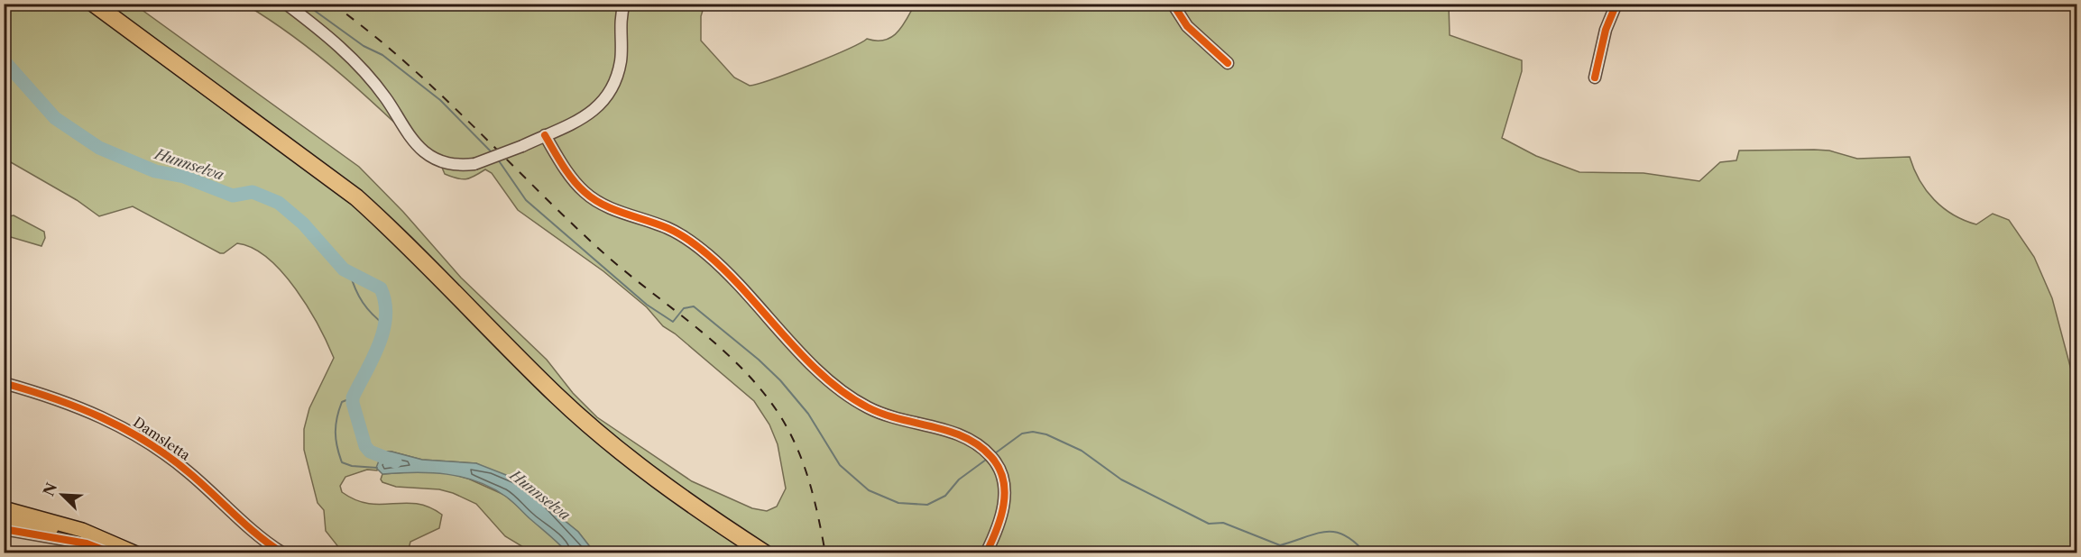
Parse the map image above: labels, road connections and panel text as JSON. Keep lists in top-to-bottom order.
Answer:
{
  "streets": {
    "street": ["Damsletta"]
  },
  "water": ["Hunnselva"],
  "north": "top left"
}
